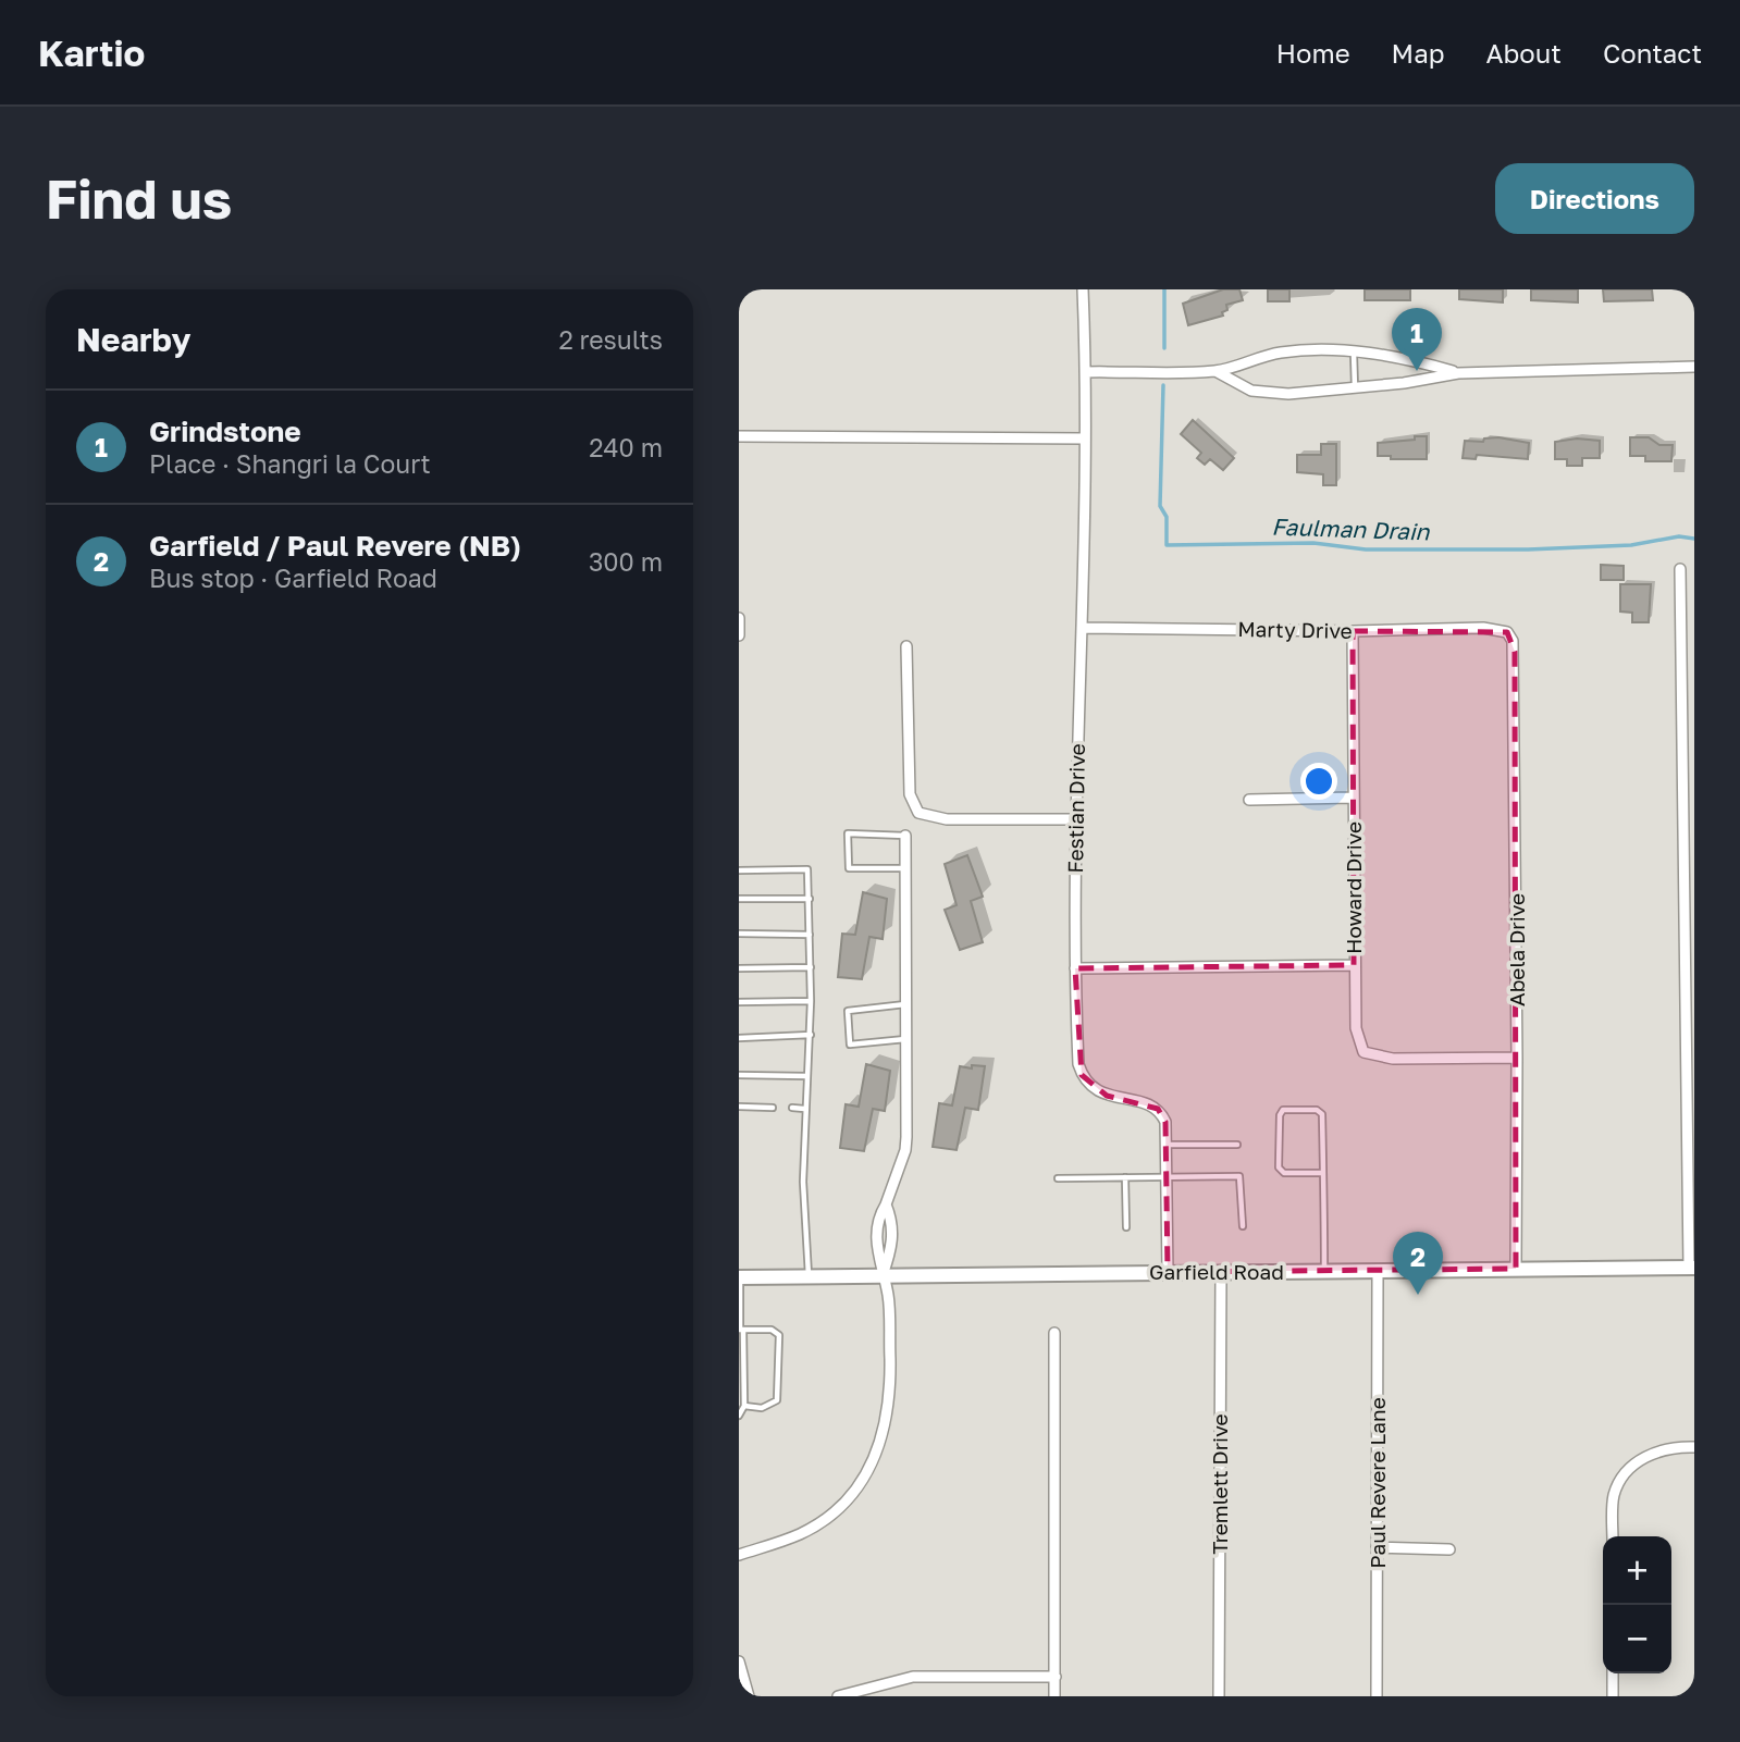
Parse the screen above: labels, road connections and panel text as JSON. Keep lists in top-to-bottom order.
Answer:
{
  "streets": {
    "main road": ["Garfield Road"],
    "street": [
      "Marty Drive",
      "Festian Drive",
      "Howard Drive",
      "Abela Drive",
      "Paul Revere Lane",
      "Tremlett Drive"
    ]
  },
  "crossings": [
    ["Marty Drive", "Festian Drive"],
    ["Marty Drive", "Howard Drive"],
    ["Marty Drive", "Abela Drive"],
    ["Festian Drive", "Garfield Road"],
    ["Howard Drive", "Abela Drive"],
    ["Abela Drive", "Garfield Road"],
    ["Garfield Road", "Paul Revere Lane"],
    ["Garfield Road", "Tremlett Drive"]
  ],
  "water": ["Faulman Drain"],
  "page": {
    "header": "Kartio",
    "nav": [
      "Home",
      "Map",
      "About",
      "Contact"
    ],
    "buttons": "Directions",
    "title": "Find us",
    "heading": ["Nearby", "2 results"],
    "pins": ["1", "2"],
    "list": [
      {
        "mark": "1",
        "name": "Grindstone",
        "note": "Place · Shangri la Court",
        "value": "240 m"
      },
      {
        "mark": "2",
        "name": "Garfield / Paul Revere (NB)",
        "note": "Bus stop · Garfield Road",
        "value": "300 m"
      }
    ],
    "map_buttons": ["+", "−"]
  }
}
